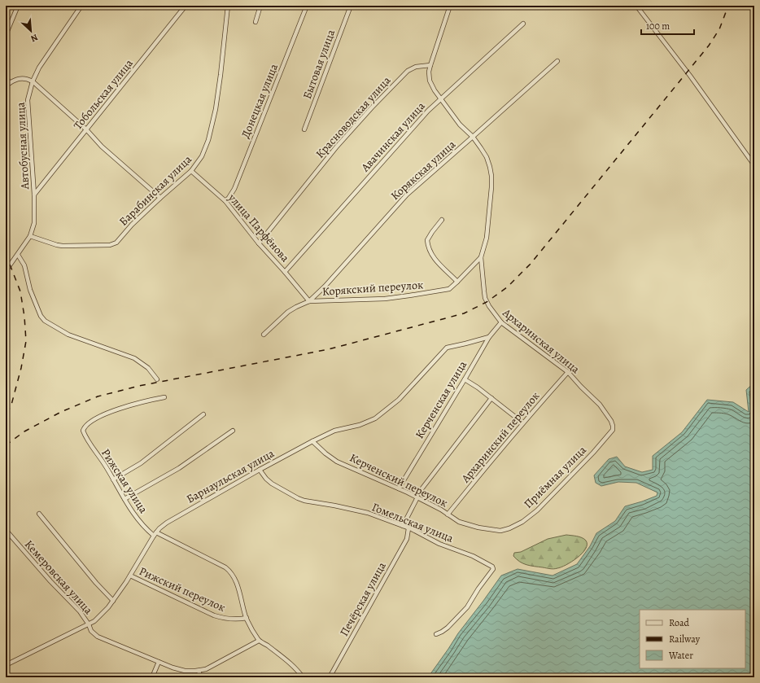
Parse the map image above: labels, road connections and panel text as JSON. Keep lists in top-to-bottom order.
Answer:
{
  "streets": {
    "street": [
      "Бытовая улица",
      "Тобольская улица",
      "Донецкая улица",
      "Красноводская улица",
      "Авачинская улица",
      "Автобусная улица",
      "Корякская улица",
      "Барабинская улица",
      "улица Парфёнова",
      "Корякский переулок",
      "Архаринская улица",
      "Керченская улица",
      "Архаринский переулок",
      "Барнаульская улица",
      "Приёмная улица",
      "Керченский переулок",
      "Рижская улица",
      "Гомельская улица",
      "Кемеровская улица",
      "Рижский переулок",
      "Печёрская улица"
    ]
  },
  "crossings": [
    ["Тобольская улица", "Автобусная улица"],
    ["Донецкая улица", "улица Парфёнова"],
    ["Красноводская улица", "улица Парфёнова"],
    ["Красноводская улица", "Архаринская улица"],
    ["Авачинская улица", "улица Парфёнова"],
    ["Авачинская улица", "Архаринская улица"],
    ["Автобусная улица", "Барабинская улица"],
    ["Корякская улица", "улица Парфёнова"],
    ["Корякская улица", "Корякский переулок"],
    ["Корякская улица", "Архаринская улица"],
    ["Барабинская улица", "улица Парфёнова"],
    ["улица Парфёнова", "Корякский переулок"],
    ["Корякский переулок", "Архаринская улица"],
    ["Архаринская улица", "Керченская улица"],
    ["Архаринская улица", "Архаринский переулок"],
    ["Архаринская улица", "Приёмная улица"],
    ["Керченская улица", "Барнаульская улица"],
    ["Керченская улица", "Керченский переулок"],
    ["Архаринский переулок", "Керченский переулок"],
    ["Барнаульская улица", "Керченский переулок"],
    ["Барнаульская улица", "Рижская улица"],
    ["Барнаульская улица", "Гомельская улица"],
    ["Барнаульская улица", "Кемеровская улица"],
    ["Барнаульская улица", "Рижский переулок"],
    ["Приёмная улица", "Керченский переулок"],
    ["Рижская улица", "Кемеровская улица"],
    ["Рижская улица", "Рижский переулок"],
    ["Гомельская улица", "Печёрская улица"]
  ],
  "legend": ["Road", "Railway", "Water"],
  "scale_bar": "100 m",
  "north": "bottom right"
}
